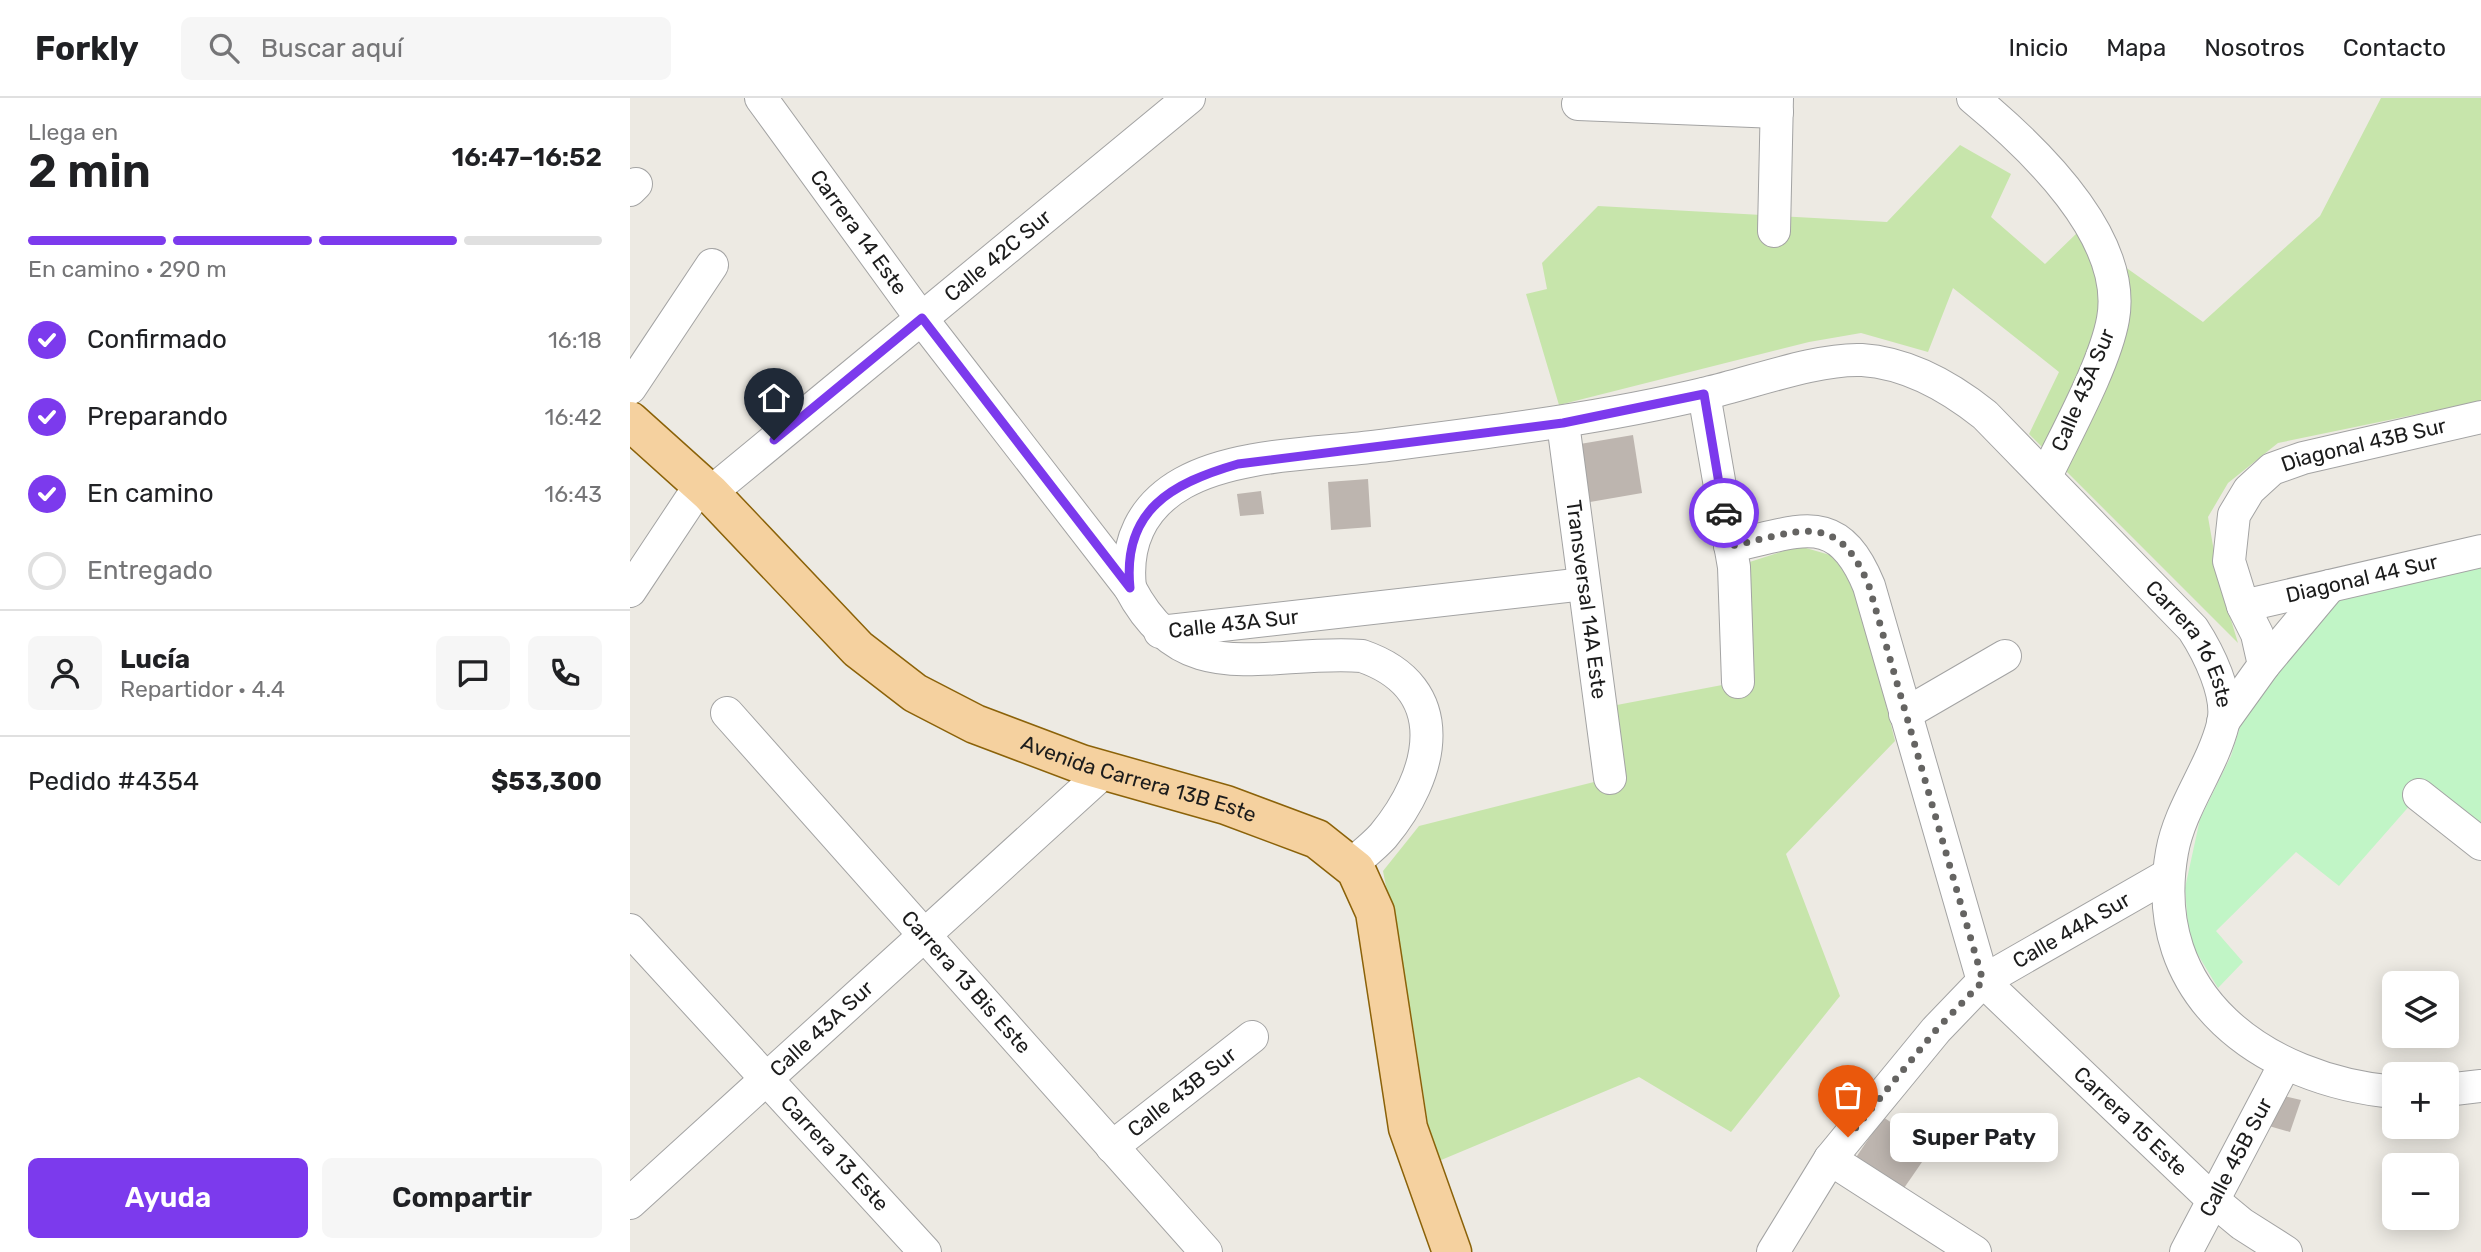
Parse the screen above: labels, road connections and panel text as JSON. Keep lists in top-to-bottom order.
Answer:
{
  "streets": {
    "main road": ["Avenida Carrera 13B Este"],
    "street": [
      "Carrera 14 Este",
      "Calle 42C Sur",
      "Calle 43A Sur",
      "Diagonal 43B Sur",
      "Diagonal 44 Sur",
      "Transversal 14A Este",
      "Carrera 16 Este",
      "Calle 44A Sur",
      "Carrera 13 Bis Este",
      "Calle 43B Sur",
      "Carrera 15 Este",
      "Carrera 13 Este",
      "Calle 45B Sur"
    ]
  },
  "crossings": [
    ["Carrera 14 Este", "Calle 42C Sur"],
    ["Carrera 14 Este", "Calle 43A Sur"],
    ["Carrera 14 Este", "Carrera 16 Este"],
    ["Calle 42C Sur", "Avenida Carrera 13B Este"],
    ["Calle 43A Sur", "Transversal 14A Este"],
    ["Calle 43A Sur", "Carrera 16 Este"],
    ["Calle 43A Sur", "Avenida Carrera 13B Este"],
    ["Calle 43A Sur", "Carrera 13 Bis Este"],
    ["Calle 43A Sur", "Carrera 13 Este"],
    ["Diagonal 43B Sur", "Diagonal 44 Sur"],
    ["Transversal 14A Este", "Carrera 16 Este"],
    ["Carrera 16 Este", "Calle 44A Sur"],
    ["Carrera 16 Este", "Calle 45B Sur"],
    ["Calle 44A Sur", "Carrera 15 Este"],
    ["Carrera 13 Bis Este", "Calle 43B Sur"],
    ["Carrera 15 Este", "Calle 45B Sur"]
  ],
  "places": ["Super Paty"],
  "page": {
    "header": "Forkly",
    "search": "Buscar aquí",
    "nav": [
      "Inicio",
      "Mapa",
      "Nosotros",
      "Contacto"
    ],
    "heading": ["2 min", "Llega en", "16:47–16:52"],
    "panel": [
      "Lucía",
      "Repartidor · 4.4",
      "Pedido #4354",
      "$53,300"
    ],
    "bar": "En camino · 290 m",
    "list": [
      ["Confirmado", "16:18"],
      ["Preparando", "16:42"],
      ["En camino", "16:43"],
      "Entregado"
    ],
    "map_buttons": ["+", "−"],
    "bubble": "Super Paty",
    "buttons": ["Ayuda", "Compartir"]
  }
}
